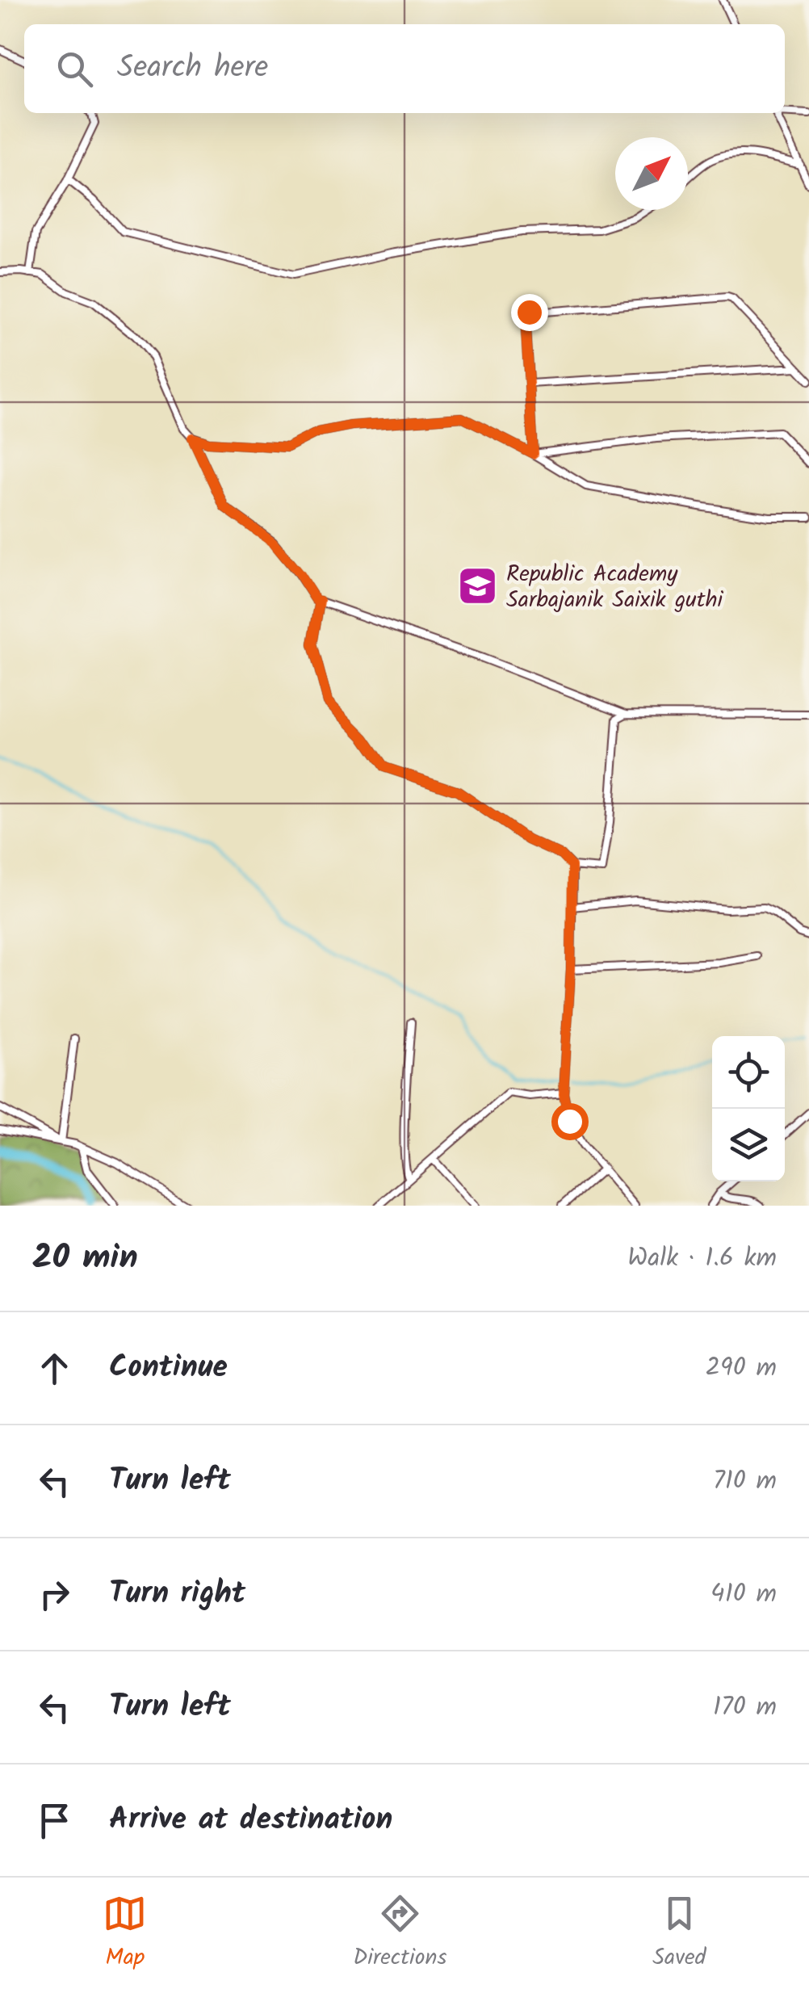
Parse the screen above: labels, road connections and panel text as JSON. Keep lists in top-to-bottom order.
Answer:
{
  "places": {
    "school or university": ["Republic Academy Sarbajanik Saixik guthi"]
  },
  "north": "top right",
  "page": {
    "search": "Search here",
    "heading": ["20 min", "Walk · 1.6 km"],
    "list": [
      ["Continue", "290 m"],
      ["Turn left", "710 m"],
      ["Turn right", "410 m"],
      ["Turn left", "170 m"],
      "Arrive at destination"
    ],
    "nav": ["Map", "Directions", "Saved"]
  }
}
